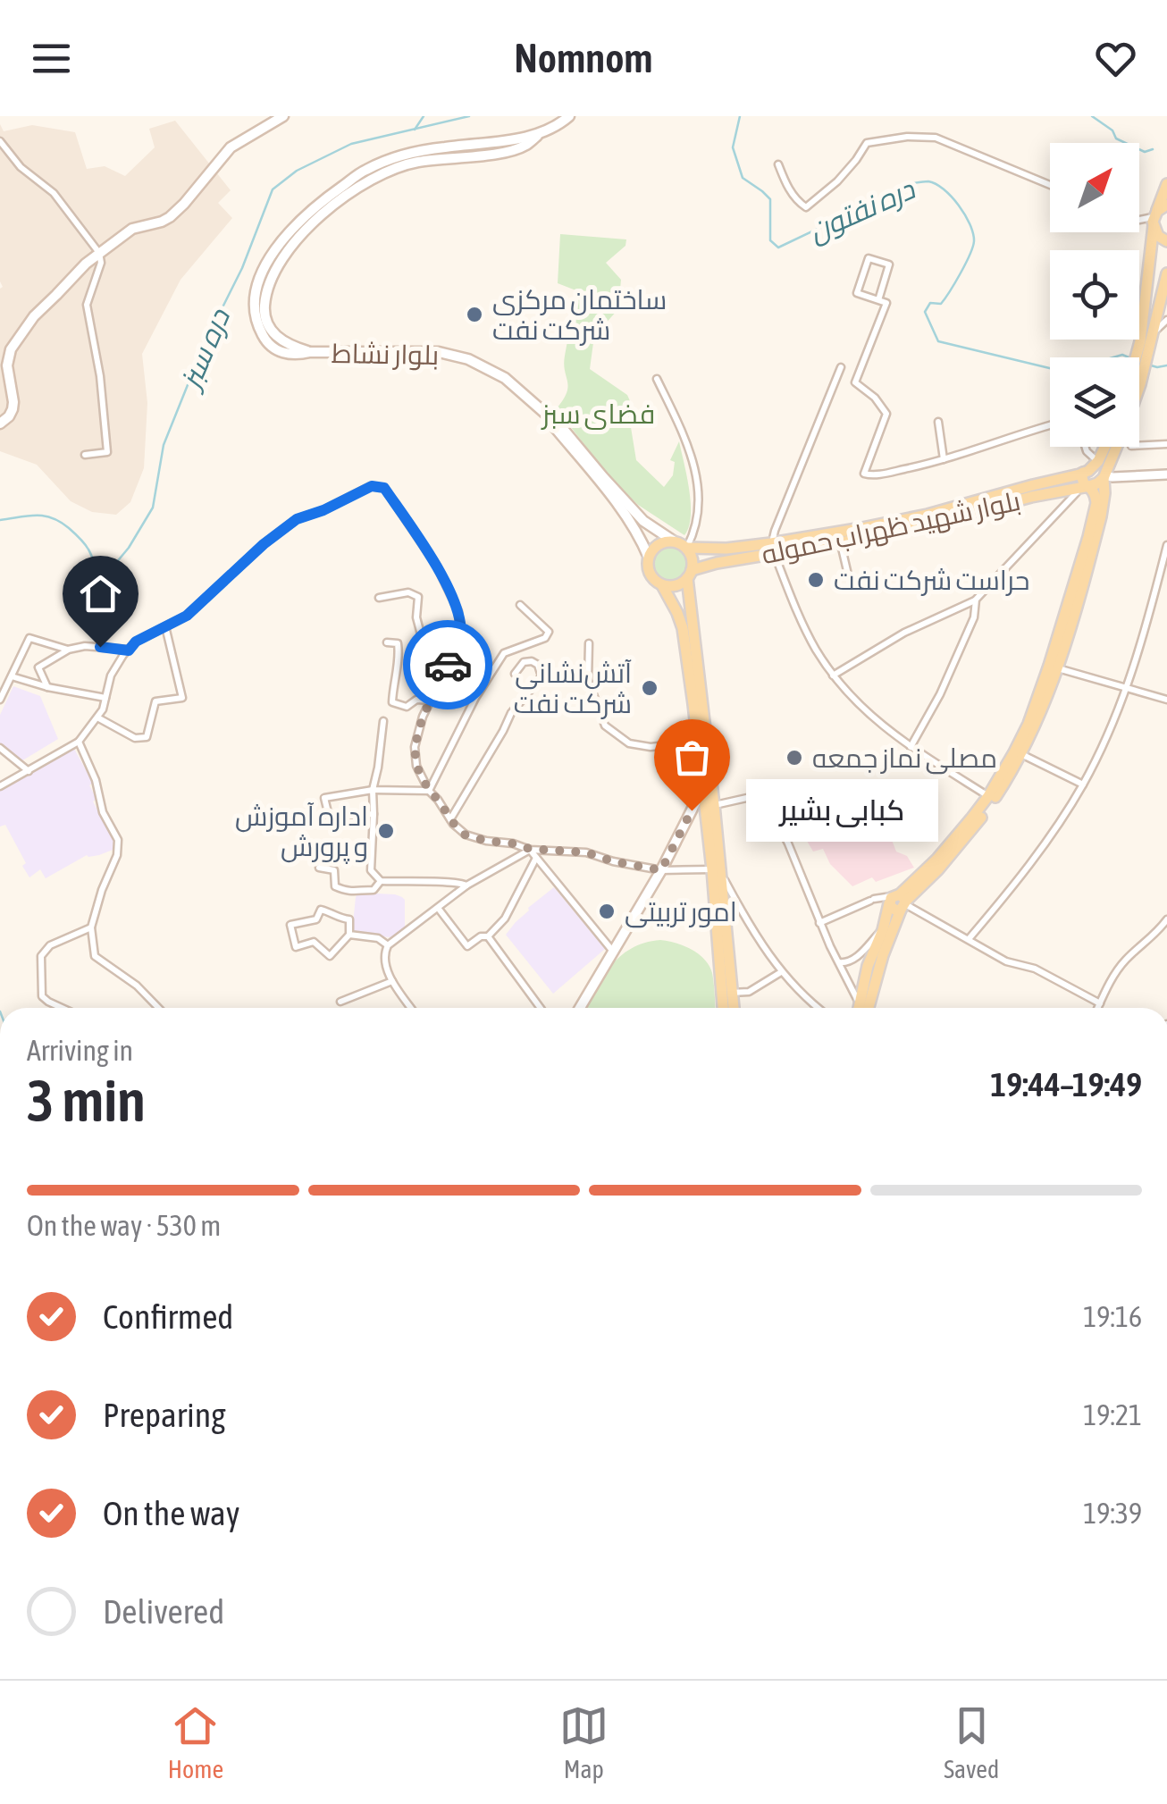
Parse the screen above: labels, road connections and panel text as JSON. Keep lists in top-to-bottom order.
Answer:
{
  "streets": {
    "main road": ["بلوار نشاط", "بلوار شهید ظهراب حموله"]
  },
  "crossings": [
    ["بلوار نشاط", "بلوار شهید ظهراب حموله"]
  ],
  "water": ["دره نفتون", "دره سبز"],
  "parks": ["فضای سبز"],
  "places": [
    "ساختمان مرکزی شرکت نفت",
    "حراست شرکت نفت",
    "آتش‌نشانی شرکت نفت",
    "مصلی نماز جمعه",
    "کبابی بشیر",
    "اداره آموزش و پرورش",
    "امور تربیتی"
  ],
  "north": "top right",
  "page": {
    "header": "Nomnom",
    "bubble": "کبابی بشیر",
    "heading": ["3 min", "Arriving in", "19:44–19:49"],
    "bar": "On the way · 530 m",
    "list": [
      ["Confirmed", "19:16"],
      ["Preparing", "19:21"],
      ["On the way", "19:39"],
      "Delivered"
    ],
    "tabs": ["Home", "Map", "Saved"]
  }
}
